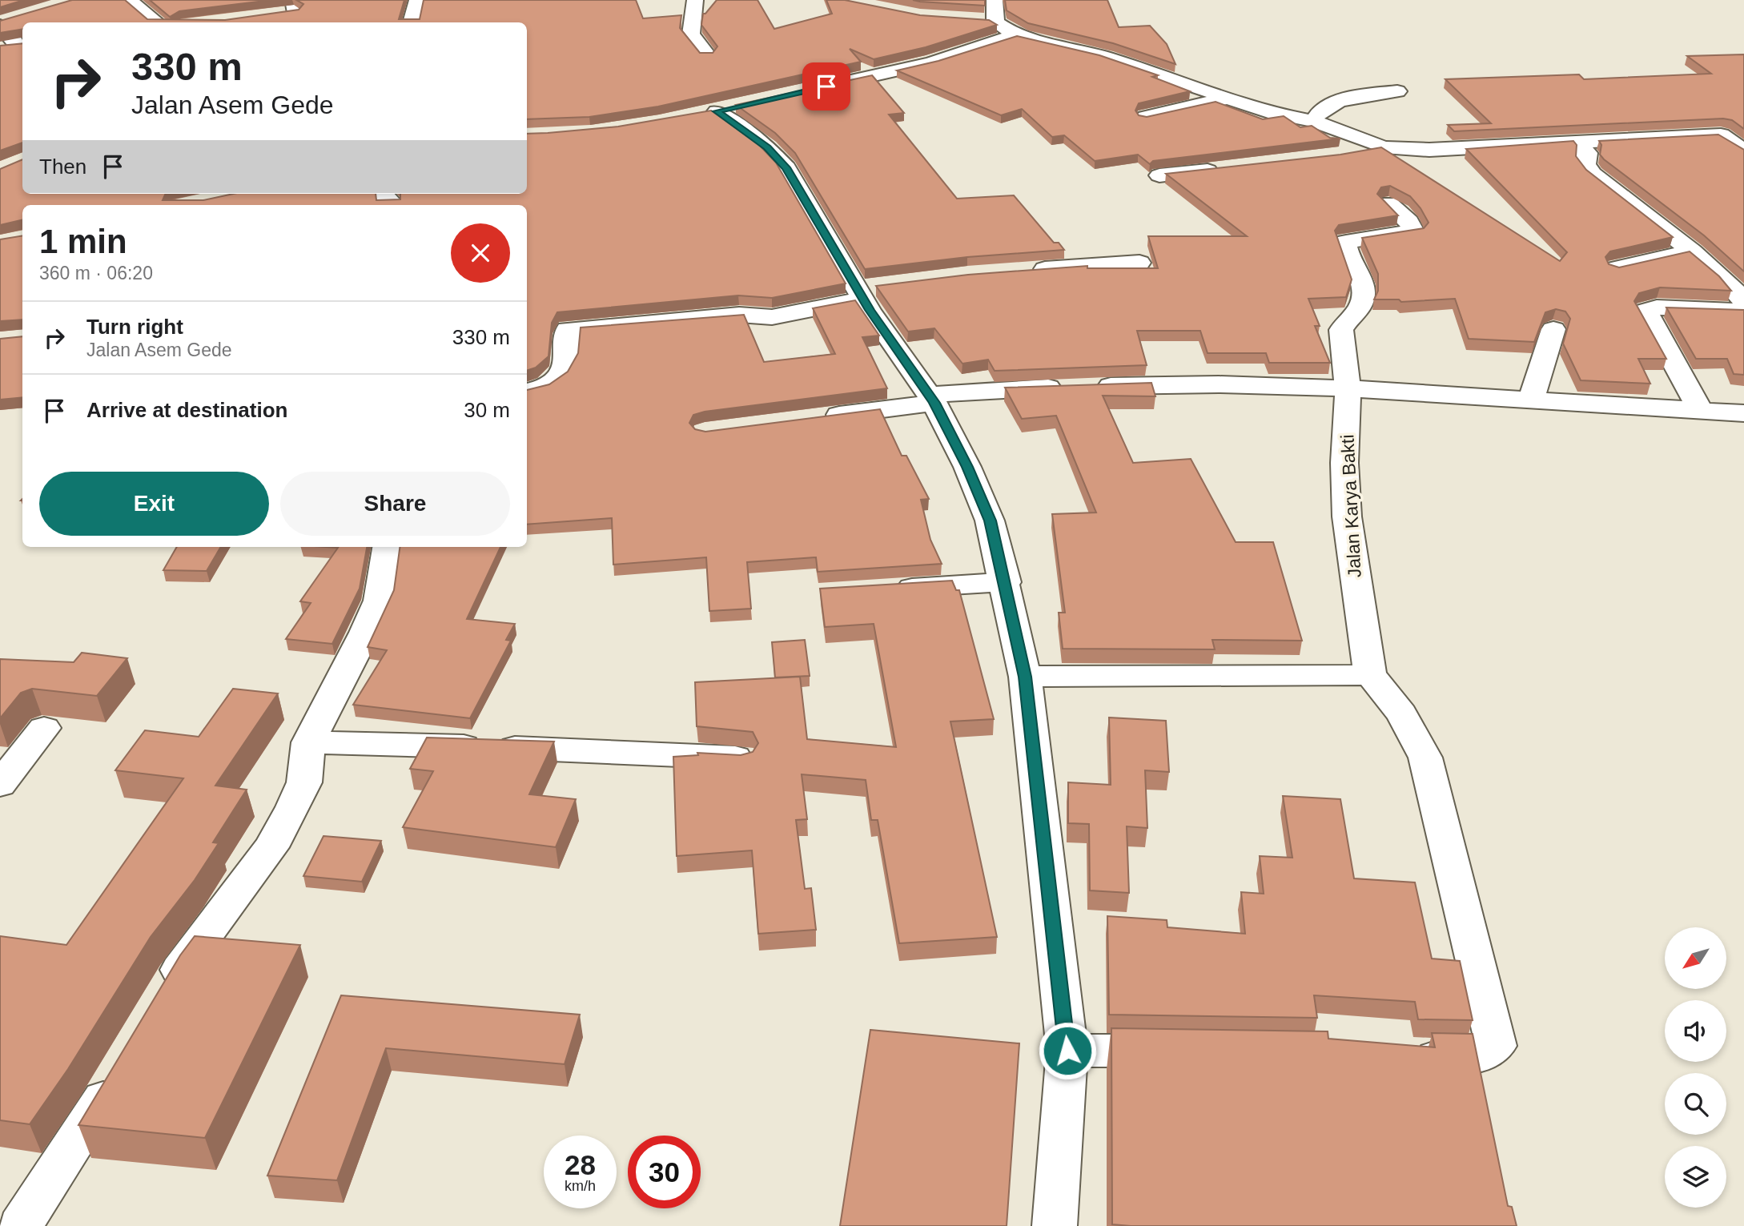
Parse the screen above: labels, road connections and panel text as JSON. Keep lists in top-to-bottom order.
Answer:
{
  "streets": {
    "street": ["Jalan Karya Bakti"]
  },
  "north": "bottom left",
  "page": {
    "turn": ["330 m", "Jalan Asem Gede"],
    "then": "Then",
    "heading": ["1 min", "360 m · 06:20"],
    "list": [
      {
        "name": "Turn right",
        "note": "Jalan Asem Gede",
        "value": "330 m"
      },
      {
        "name": "Arrive at destination",
        "value": "30 m"
      }
    ],
    "buttons": ["Exit", "Share"],
    "speed": "28 km/h",
    "limit": "30"
  }
}
